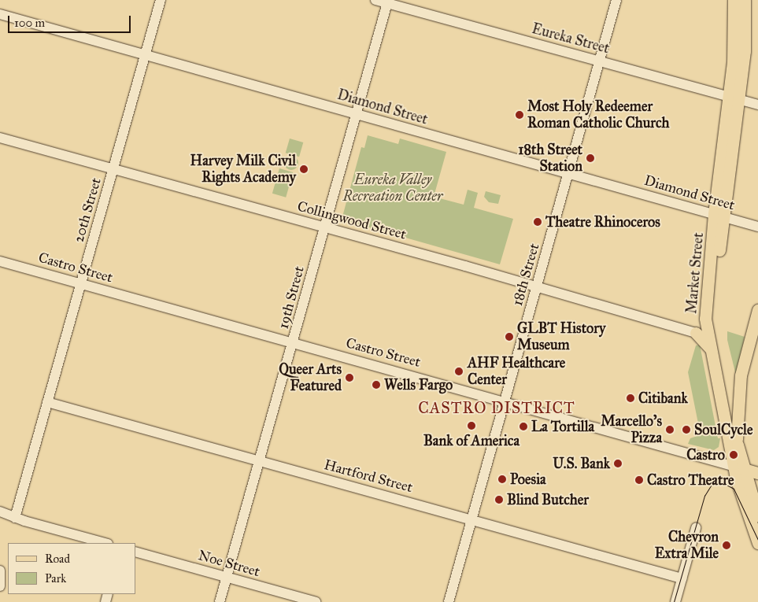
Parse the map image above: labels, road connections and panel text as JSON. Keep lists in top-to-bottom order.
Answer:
{
  "streets": {
    "main road": ["Castro Street", "Market Street"],
    "street": [
      "Eureka Street",
      "Diamond Street",
      "20th Street",
      "Collingwood Street",
      "18th Street",
      "19th Street",
      "Hartford Street",
      "Noe Street"
    ]
  },
  "crossings": [
    ["Eureka Street", "Market Street"],
    ["Eureka Street", "18th Street"],
    ["Eureka Street", "19th Street"],
    ["Diamond Street", "20th Street"],
    ["Diamond Street", "Market Street"],
    ["Diamond Street", "18th Street"],
    ["Diamond Street", "19th Street"],
    ["20th Street", "Collingwood Street"],
    ["20th Street", "Castro Street"],
    ["20th Street", "Hartford Street"],
    ["Collingwood Street", "18th Street"],
    ["Collingwood Street", "19th Street"],
    ["Castro Street", "Market Street"],
    ["Castro Street", "18th Street"],
    ["Castro Street", "19th Street"],
    ["18th Street", "Hartford Street"],
    ["19th Street", "Hartford Street"],
    ["19th Street", "Noe Street"]
  ],
  "districts": ["CASTRO DISTRICT"],
  "parks": ["Eureka Valley Recreation Center"],
  "places": [
    "Most Holy Redeemer Roman Catholic Church",
    "18th Street Station",
    "Harvey Milk Civil Rights Academy",
    "Theatre Rhinoceros",
    "GLBT History Museum",
    "AHF Healthcare Center",
    "Queer Arts Featured",
    "Wells Fargo",
    "Citibank",
    "Bank of America",
    "La Tortilla",
    "Marcello's Pizza",
    "SoulCycle",
    "Castro",
    "U.S. Bank",
    "Poesia",
    "Castro Theatre",
    "Blind Butcher",
    "Chevron Extra Mile"
  ],
  "legend": ["Road", "Park"],
  "scale_bar": "100 m"
}
